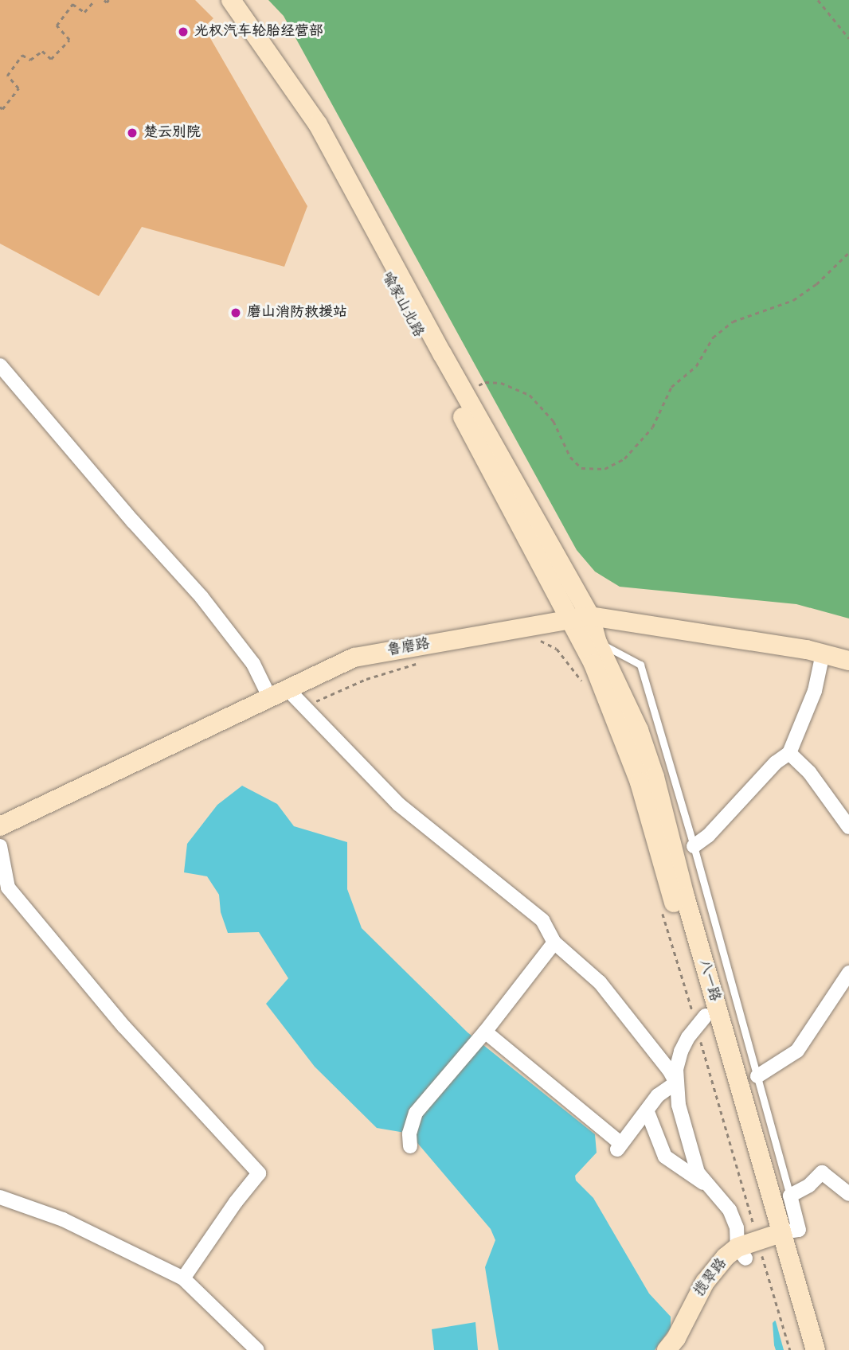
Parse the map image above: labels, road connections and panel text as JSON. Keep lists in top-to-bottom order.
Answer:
{
  "streets": {
    "main road": [
      "喻家山北路",
      "鲁磨路",
      "八一路",
      "揽翠路"
    ]
  },
  "crossings": [
    ["喻家山北路", "鲁磨路"],
    ["喻家山北路", "八一路"],
    ["鲁磨路", "八一路"],
    ["八一路", "揽翠路"]
  ],
  "places": ["光权汽车轮胎经营部", "楚云别院", "磨山消防救援站"]
}
